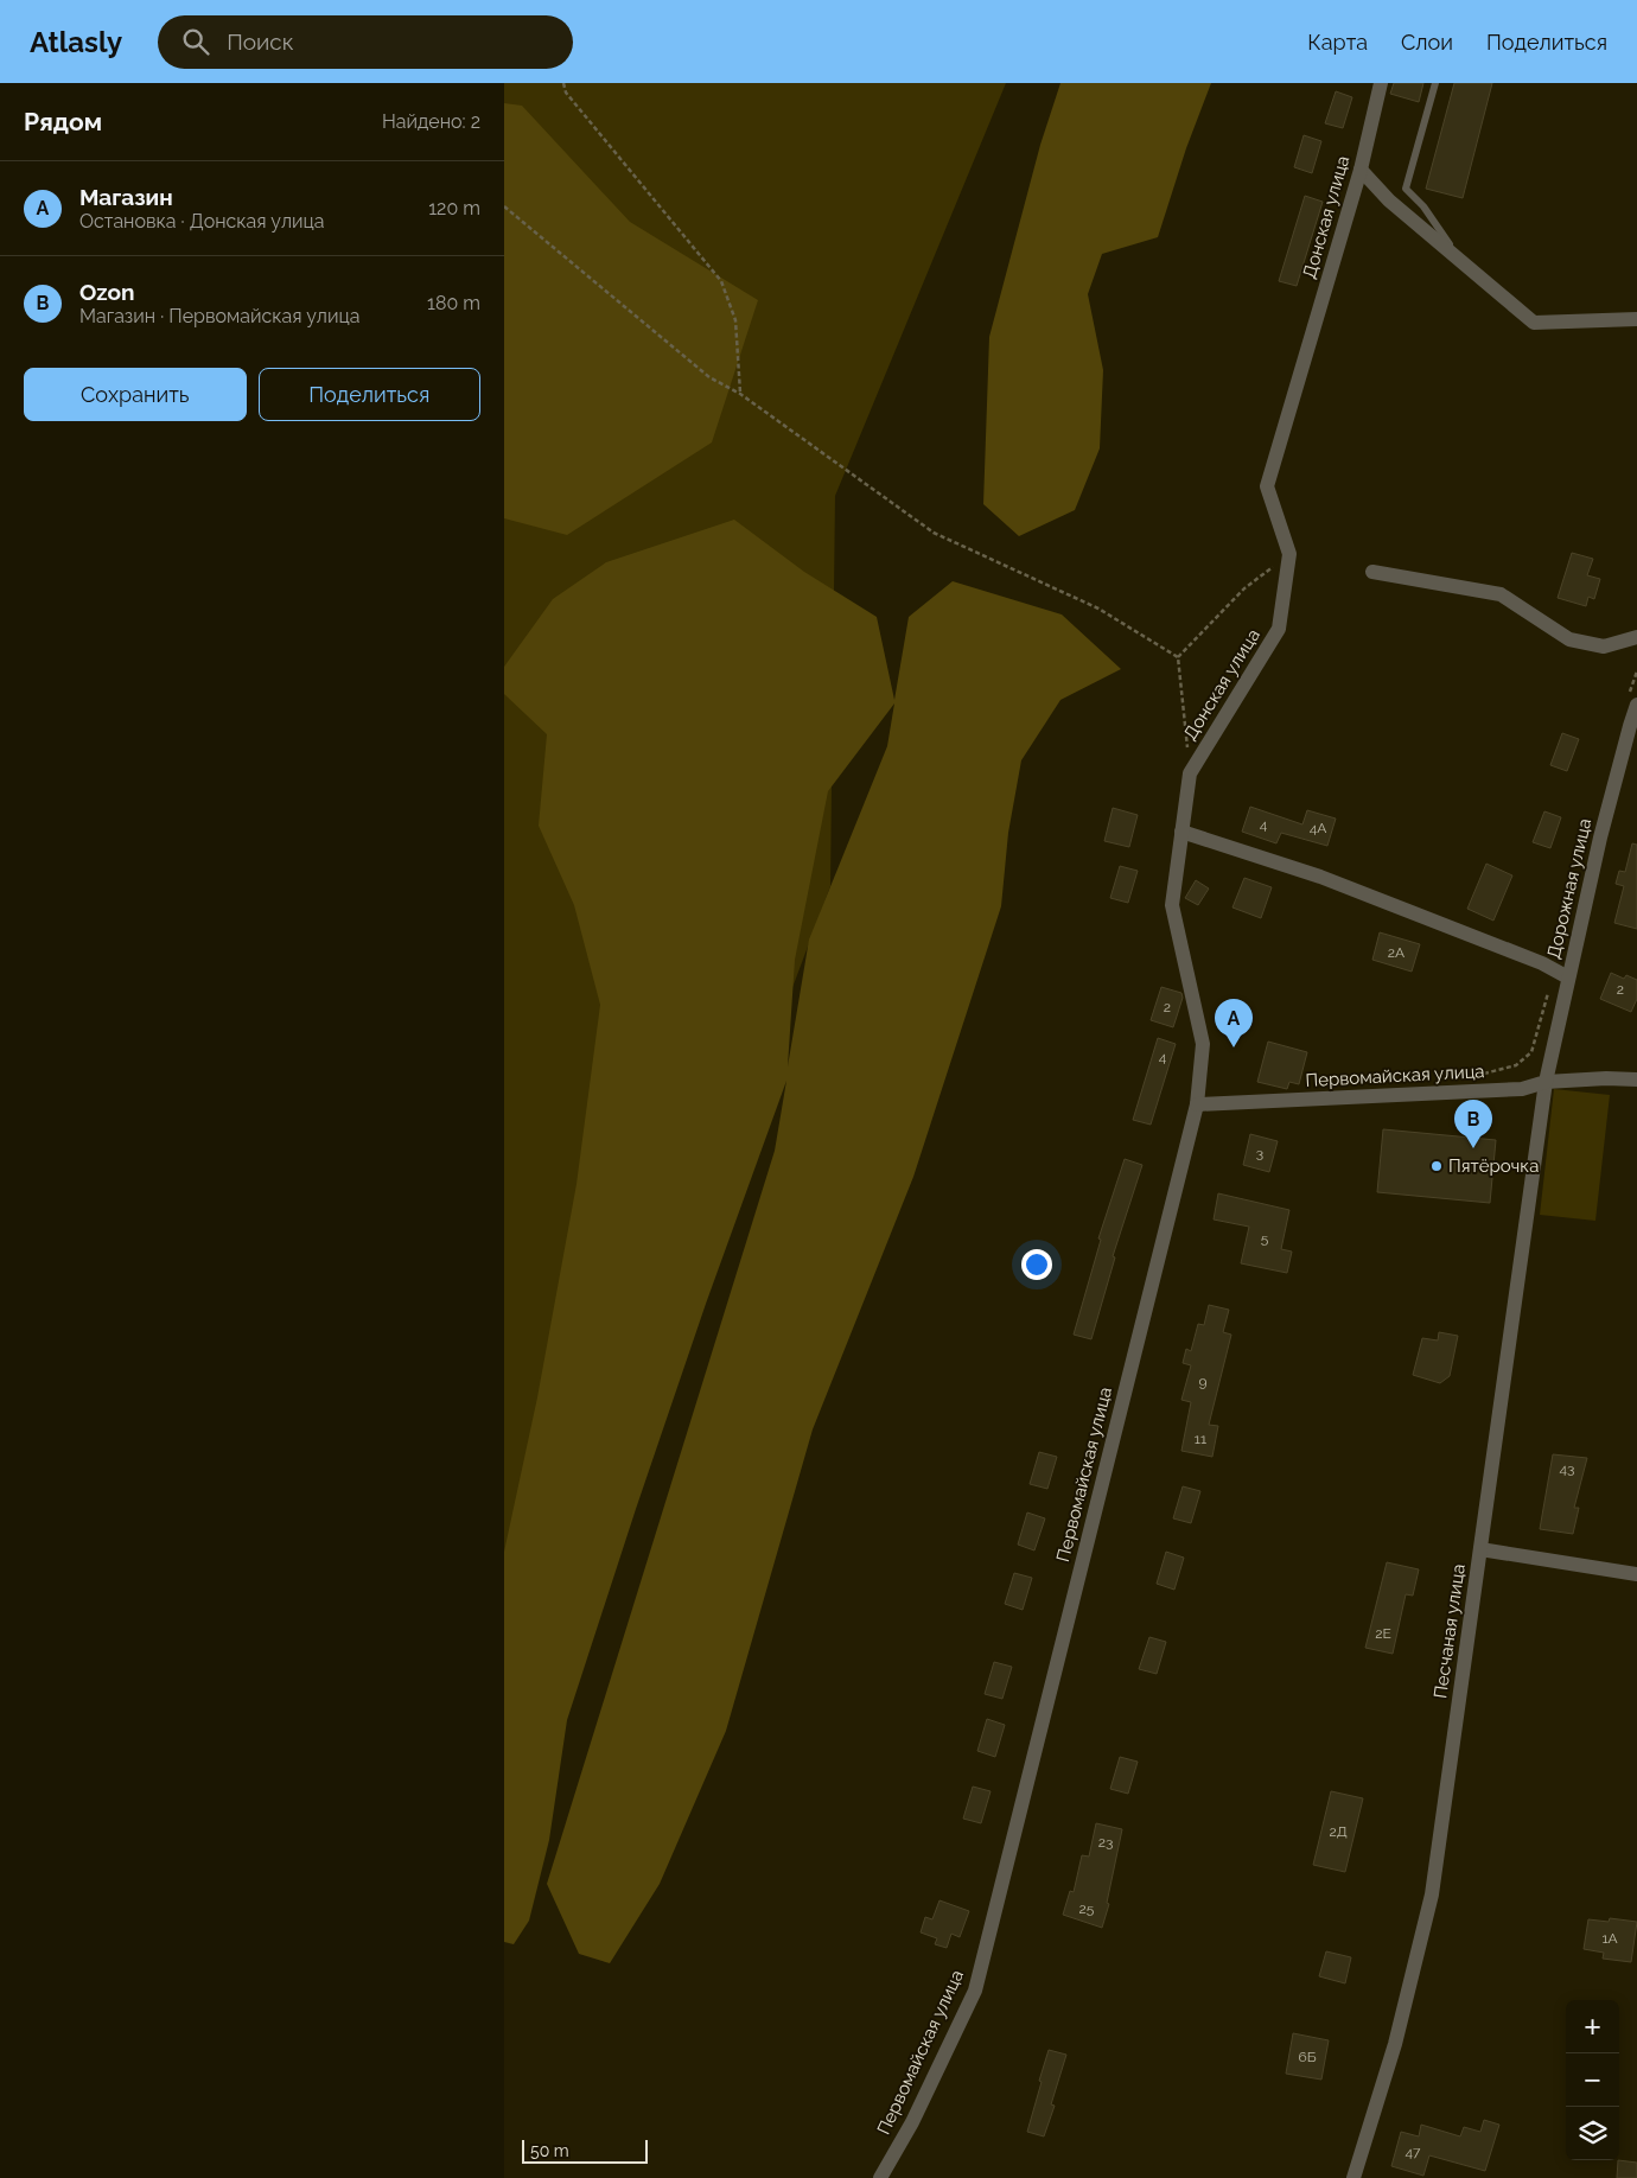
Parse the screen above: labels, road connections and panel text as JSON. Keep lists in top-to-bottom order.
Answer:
{
  "streets": {
    "street": [
      "Донская улица",
      "Дорожная улица",
      "Первомайская улица",
      "Песчаная улица"
    ]
  },
  "crossings": [
    ["Донская улица", "Первомайская улица"],
    ["Дорожная улица", "Первомайская улица"],
    ["Дорожная улица", "Песчаная улица"],
    ["Первомайская улица", "Песчаная улица"]
  ],
  "places": ["Пятёрочка"],
  "house_numbers": [
    "4",
    "4А",
    "2А",
    "2",
    "2",
    "4",
    "3",
    "5",
    "9",
    "11",
    "43",
    "2Е",
    "2Д",
    "23",
    "25",
    "1А",
    "6Б",
    "47"
  ],
  "scale_bar": "50 m",
  "page": {
    "header": "Atlasly",
    "search": "Поиск",
    "nav": ["Карта", "Слои", "Поделиться"],
    "heading": ["Рядом", "Найдено: 2"],
    "list": [
      {
        "mark": "A",
        "name": "Магазин",
        "note": "Остановка · Донская улица",
        "value": "120 m"
      },
      {
        "mark": "B",
        "name": "Ozon",
        "note": "Магазин · Первомайская улица",
        "value": "180 m"
      }
    ],
    "buttons": ["Сохранить", "Поделиться"],
    "pins": ["A", "B"],
    "map_buttons": ["+", "−"],
    "scale": "50 m"
  }
}
